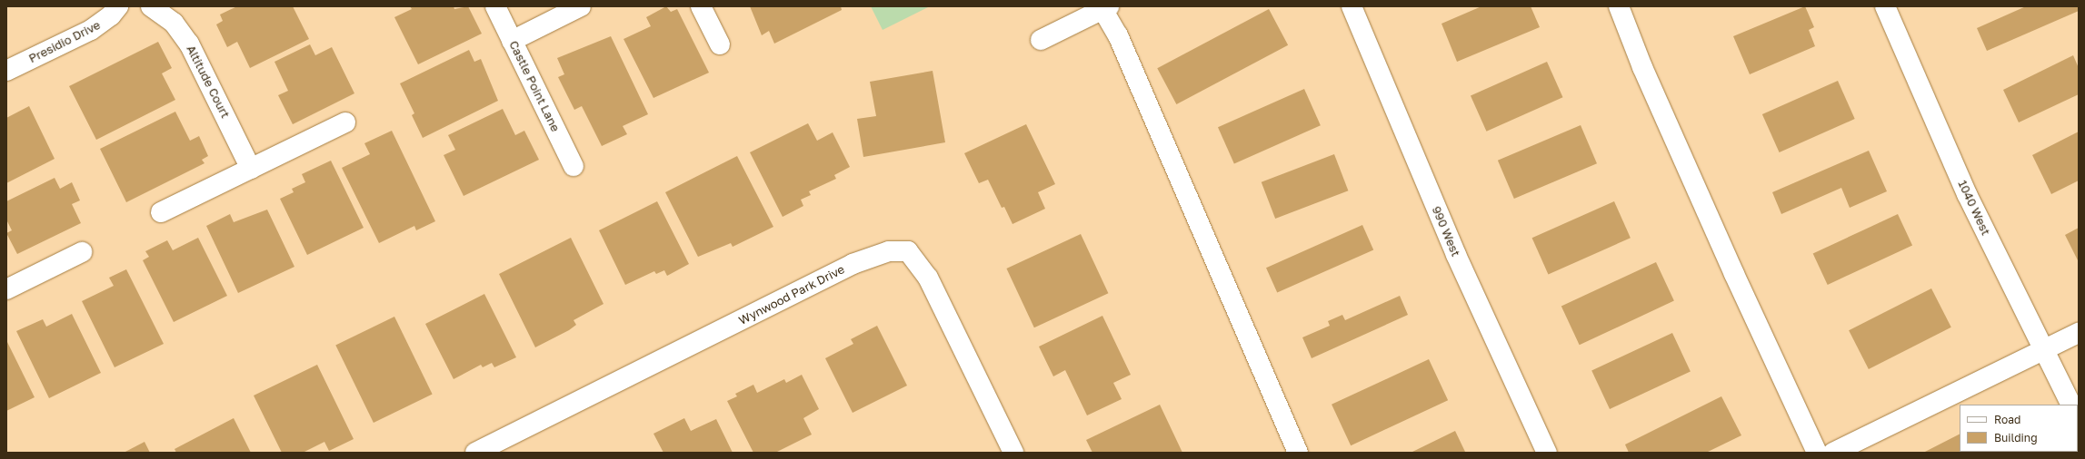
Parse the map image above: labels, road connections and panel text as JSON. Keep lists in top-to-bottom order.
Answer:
{
  "streets": {
    "street": [
      "Presidio Drive",
      "Altitude Court",
      "Castle Point Lane",
      "1040 West",
      "990 West",
      "Wynwood Park Drive"
    ]
  },
  "legend": ["Road", "Building"]
}
